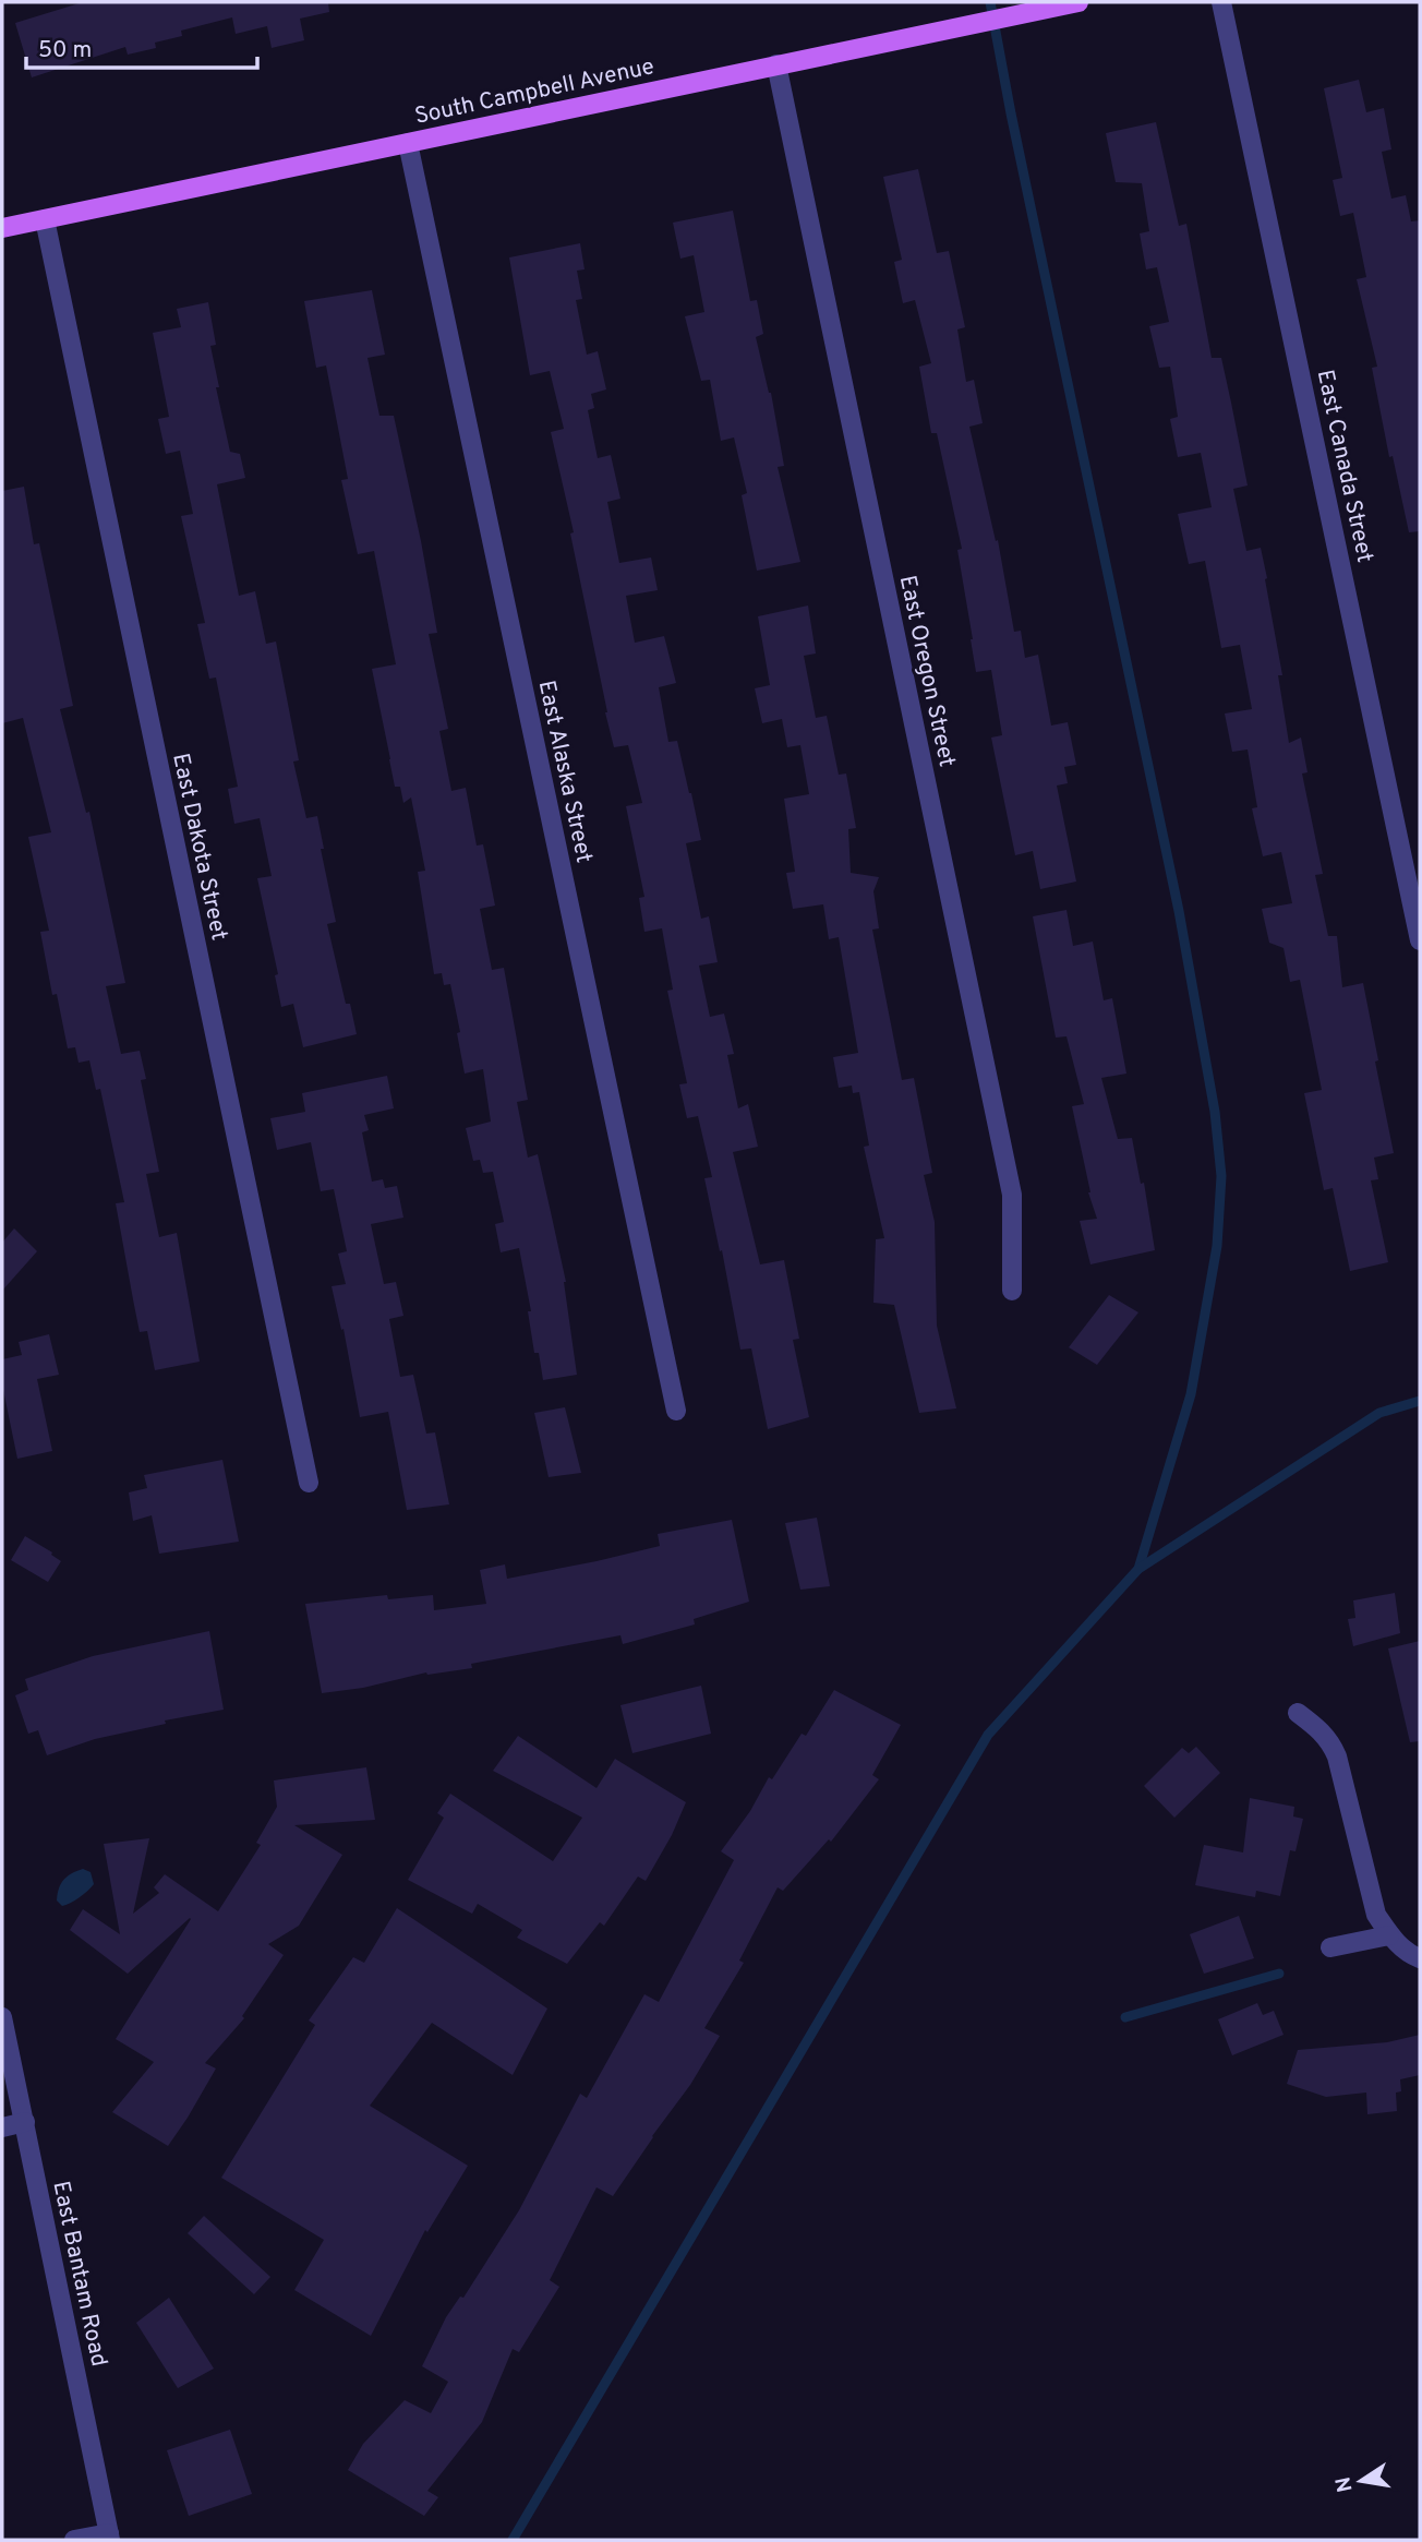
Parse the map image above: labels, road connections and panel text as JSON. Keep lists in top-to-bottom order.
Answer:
{
  "streets": {
    "main road": ["South Campbell Avenue"],
    "street": [
      "East Canada Street",
      "East Oregon Street",
      "East Alaska Street",
      "East Dakota Street",
      "East Bantam Road"
    ]
  },
  "crossings": [
    ["South Campbell Avenue", "East Oregon Street"],
    ["South Campbell Avenue", "East Alaska Street"],
    ["South Campbell Avenue", "East Dakota Street"]
  ],
  "scale_bar": "50 m",
  "north": "left"
}
